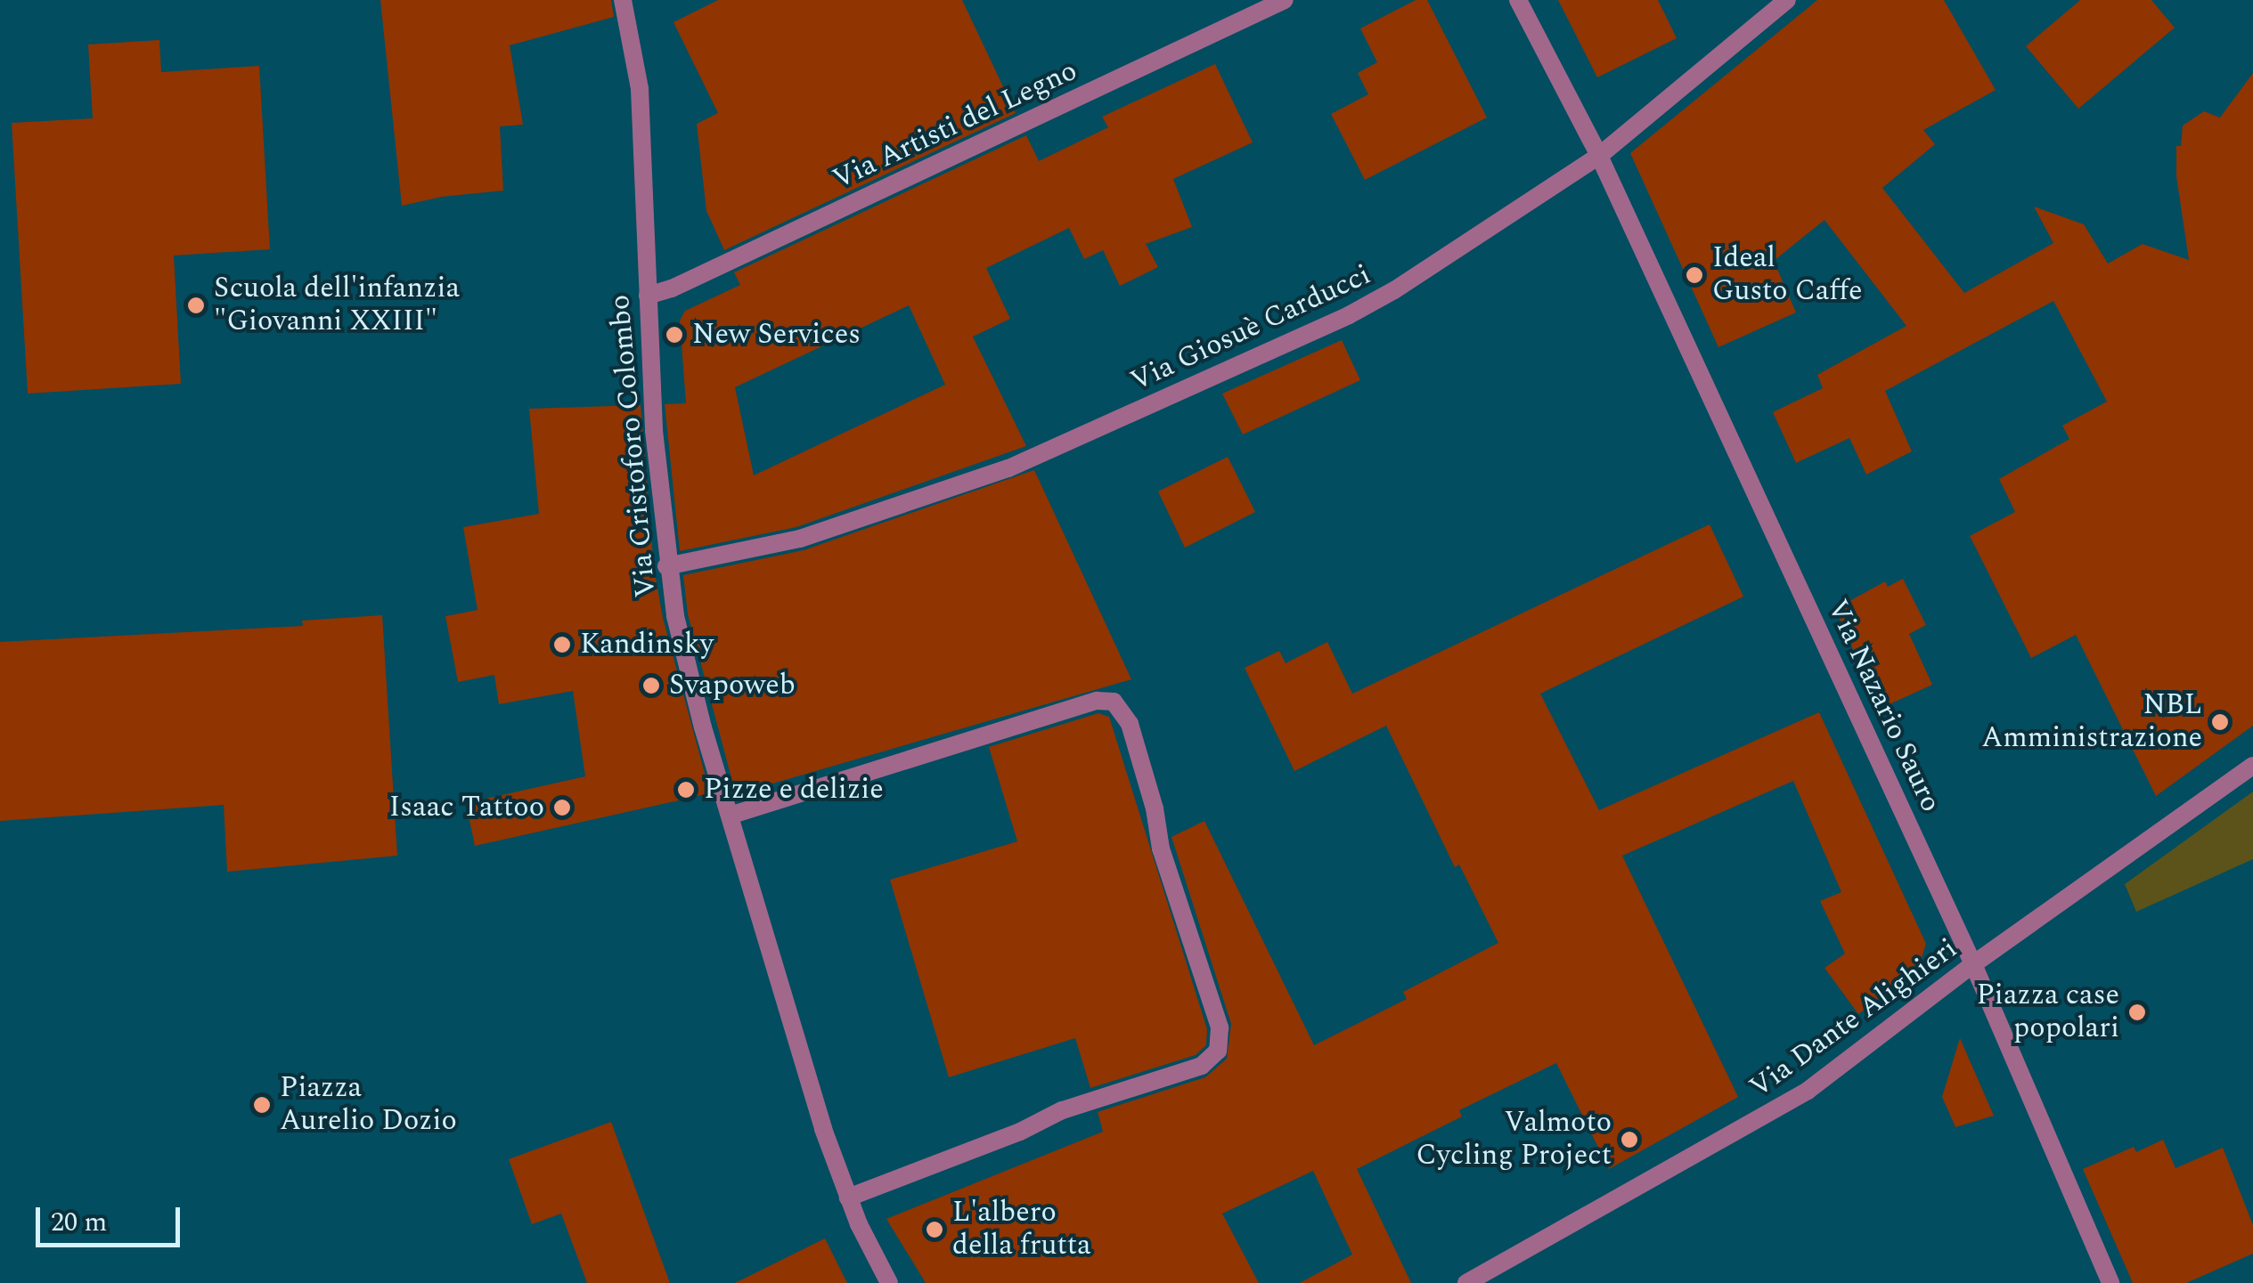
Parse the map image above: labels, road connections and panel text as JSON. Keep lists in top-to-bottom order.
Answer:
{
  "streets": {
    "street": [
      "Via Artisti del Legno",
      "Via Giosuè Carducci",
      "Via Cristoforo Colombo",
      "Via Nazario Sauro",
      "Via Dante Alighieri"
    ]
  },
  "crossings": [
    ["Via Artisti del Legno", "Via Cristoforo Colombo"],
    ["Via Giosuè Carducci", "Via Cristoforo Colombo"],
    ["Via Giosuè Carducci", "Via Nazario Sauro"],
    ["Via Nazario Sauro", "Via Dante Alighieri"]
  ],
  "places": [
    "Ideal Gusto Caffe",
    "Scuola dell'infanzia \"Giovanni XXIII\"",
    "New Services",
    "Kandinsky",
    "Svapoweb",
    "NBL Amministrazione",
    "Pizze e delizie",
    "Isaac Tattoo",
    "Piazza case popolari",
    "Piazza Aurelio Dozio",
    "Valmoto Cycling Project",
    "L'albero della frutta"
  ],
  "scale_bar": "20 m"
}
